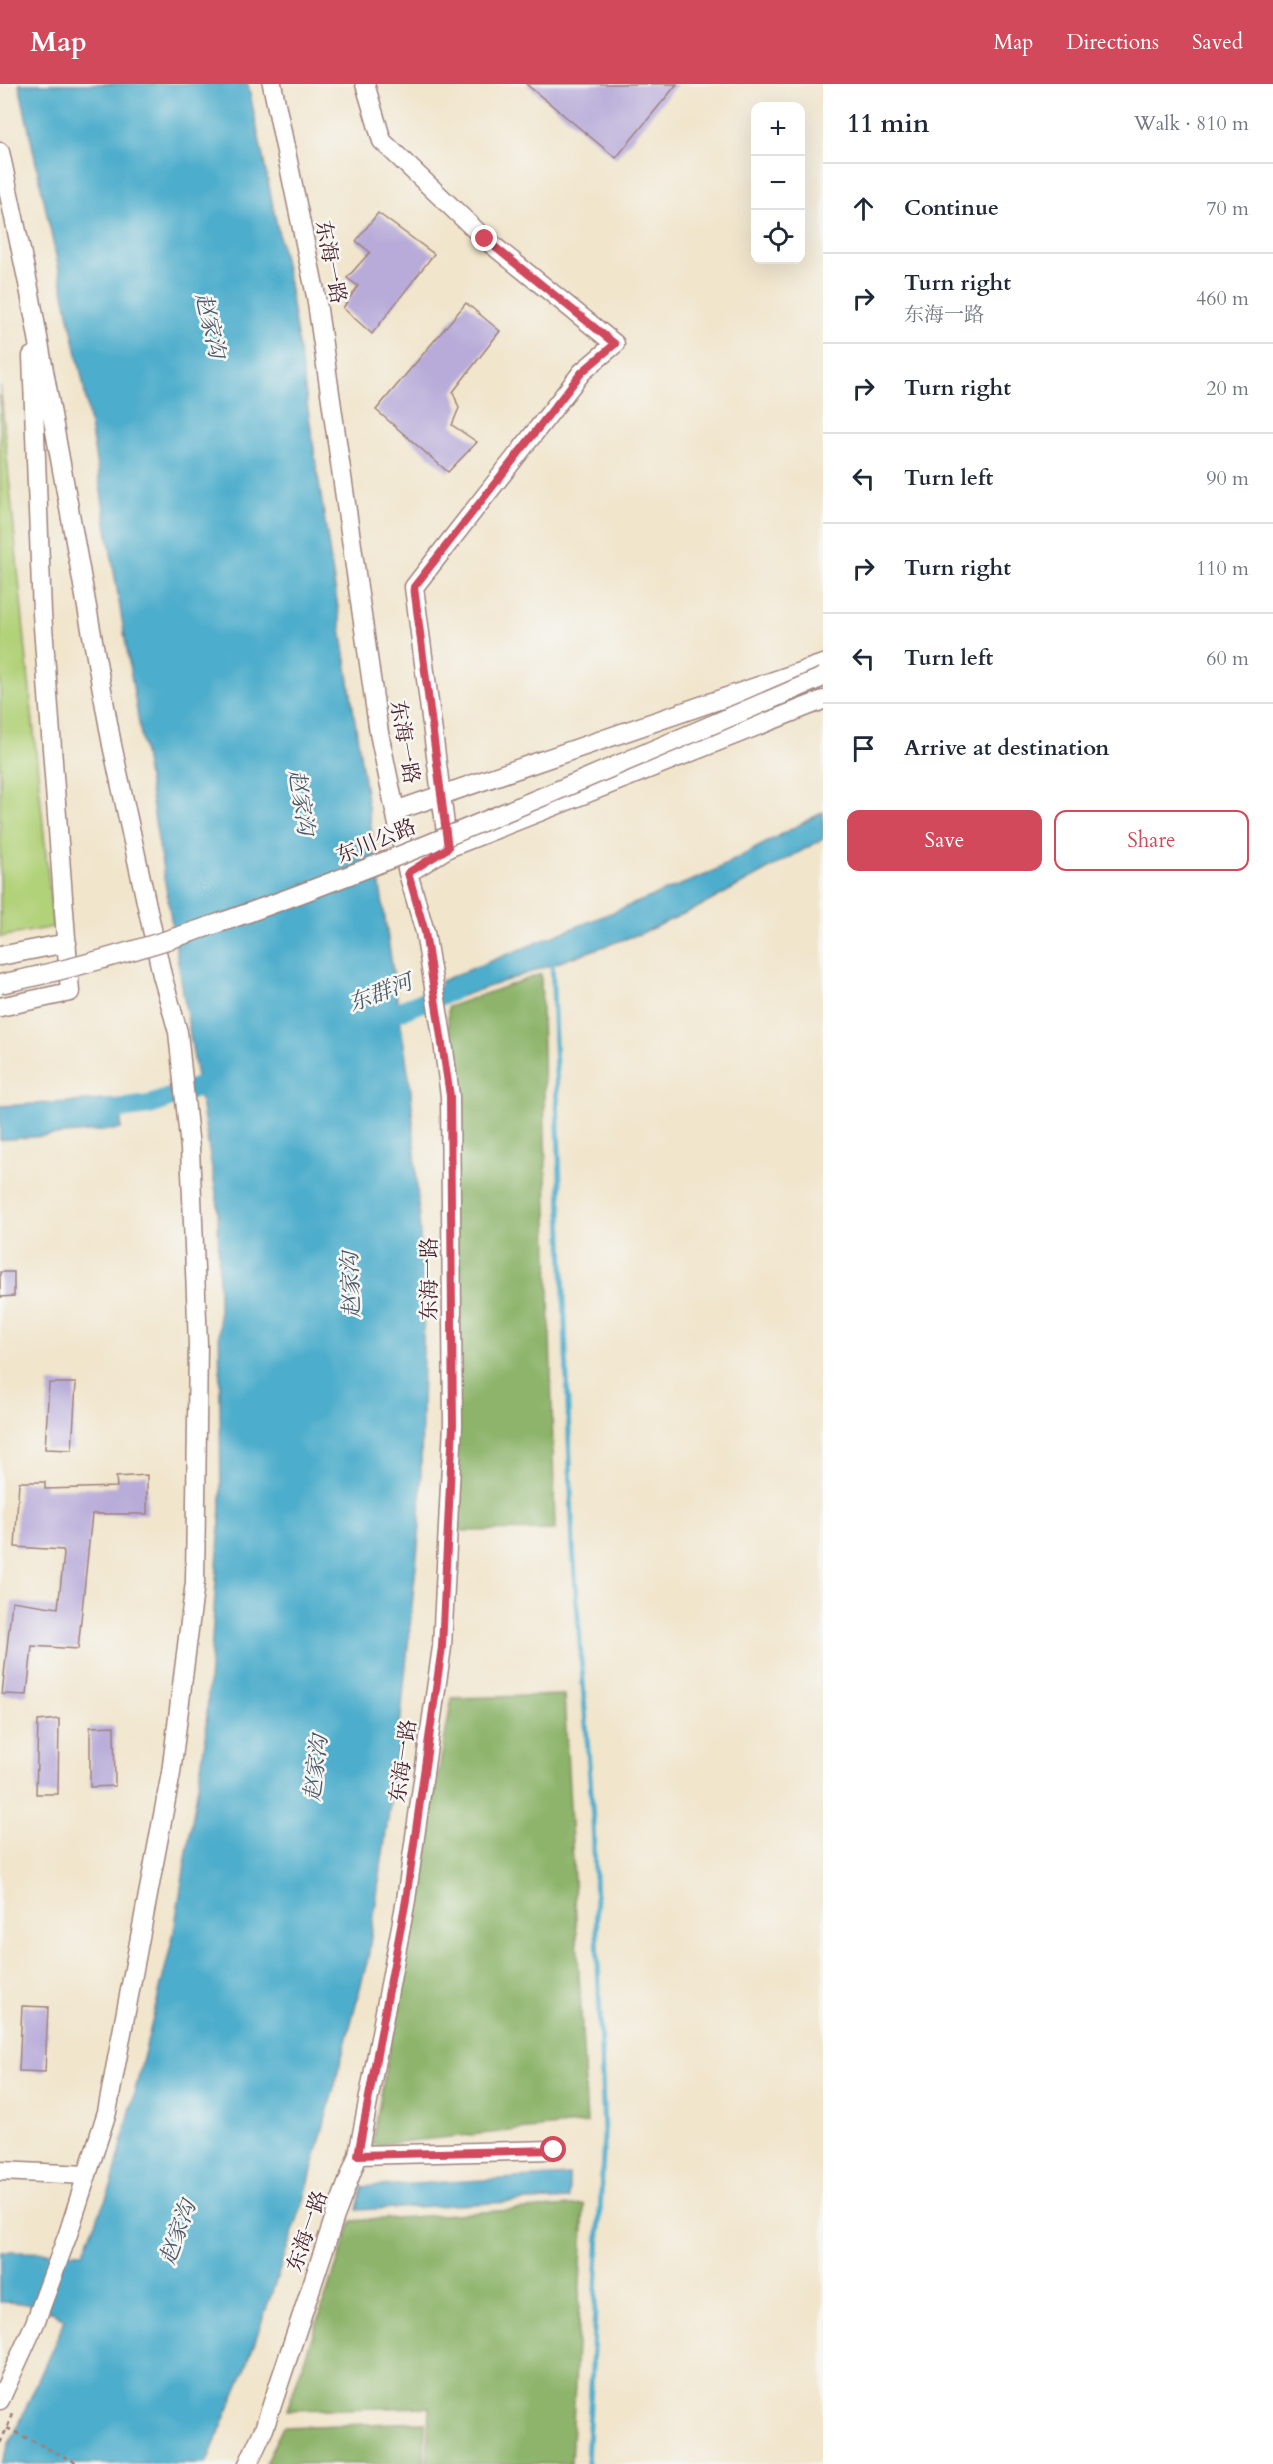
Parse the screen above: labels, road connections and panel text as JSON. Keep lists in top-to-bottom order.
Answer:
{
  "streets": {
    "street": ["东海一路", "东川公路"]
  },
  "water": ["赵家沟", "东群河"],
  "page": {
    "header": "Map",
    "nav": ["Map", "Directions", "Saved"],
    "heading": ["11 min", "Walk · 810 m"],
    "map_buttons": ["+", "−"],
    "list": [
      ["Continue", "70 m"],
      ["Turn right", "东海一路", "460 m"],
      ["Turn right", "20 m"],
      ["Turn left", "90 m"],
      ["Turn right", "110 m"],
      ["Turn left", "60 m"],
      "Arrive at destination"
    ],
    "buttons": ["Save", "Share"]
  }
}
